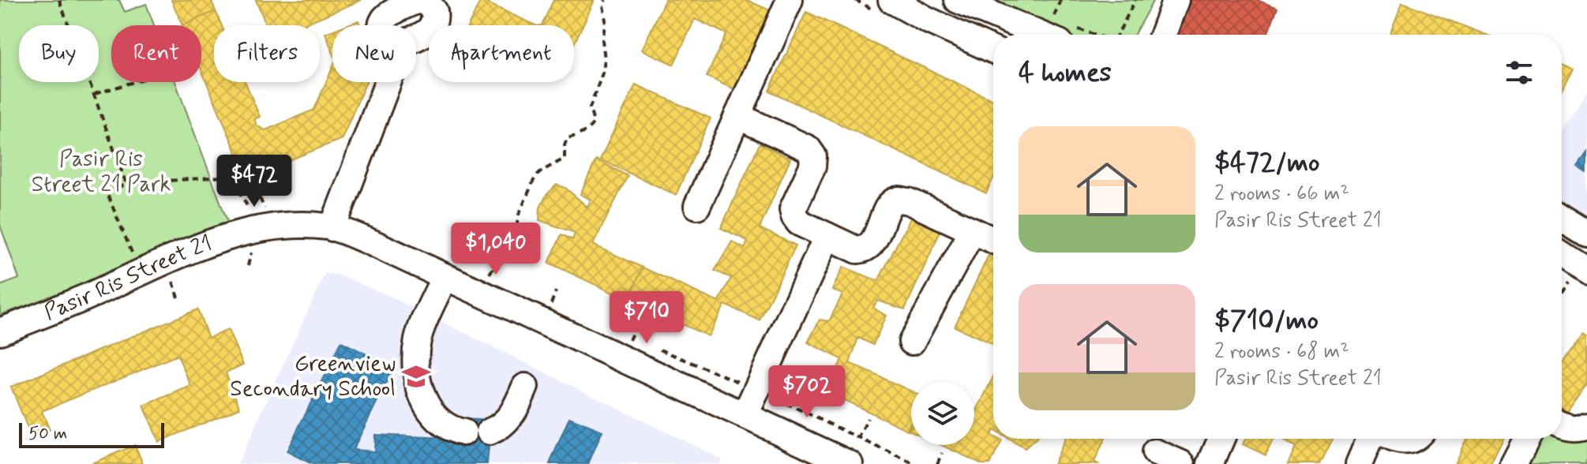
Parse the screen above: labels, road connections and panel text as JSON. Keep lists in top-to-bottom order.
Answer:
{
  "streets": {
    "street": ["Pasir Ris Street 21"]
  },
  "parks": ["Pasir Ris Street 21 Park"],
  "places": {
    "school or university": ["Greenview Secondary School"]
  },
  "scale_bar": "50 m",
  "page": {
    "chip": [
      "Buy",
      "Rent",
      "Filters",
      "New",
      "Apartment"
    ],
    "heading": "4 homes",
    "list": [
      {
        "name": "$472/mo",
        "note": "2 rooms · 66 m² · Pasir Ris Street 21"
      },
      {
        "name": "$710/mo",
        "note": "2 rooms · 68 m² · Pasir Ris Street 21"
      }
    ],
    "price": [
      "$472",
      "$1,040",
      "$710",
      "$702"
    ],
    "scale": "50 m"
  }
}
